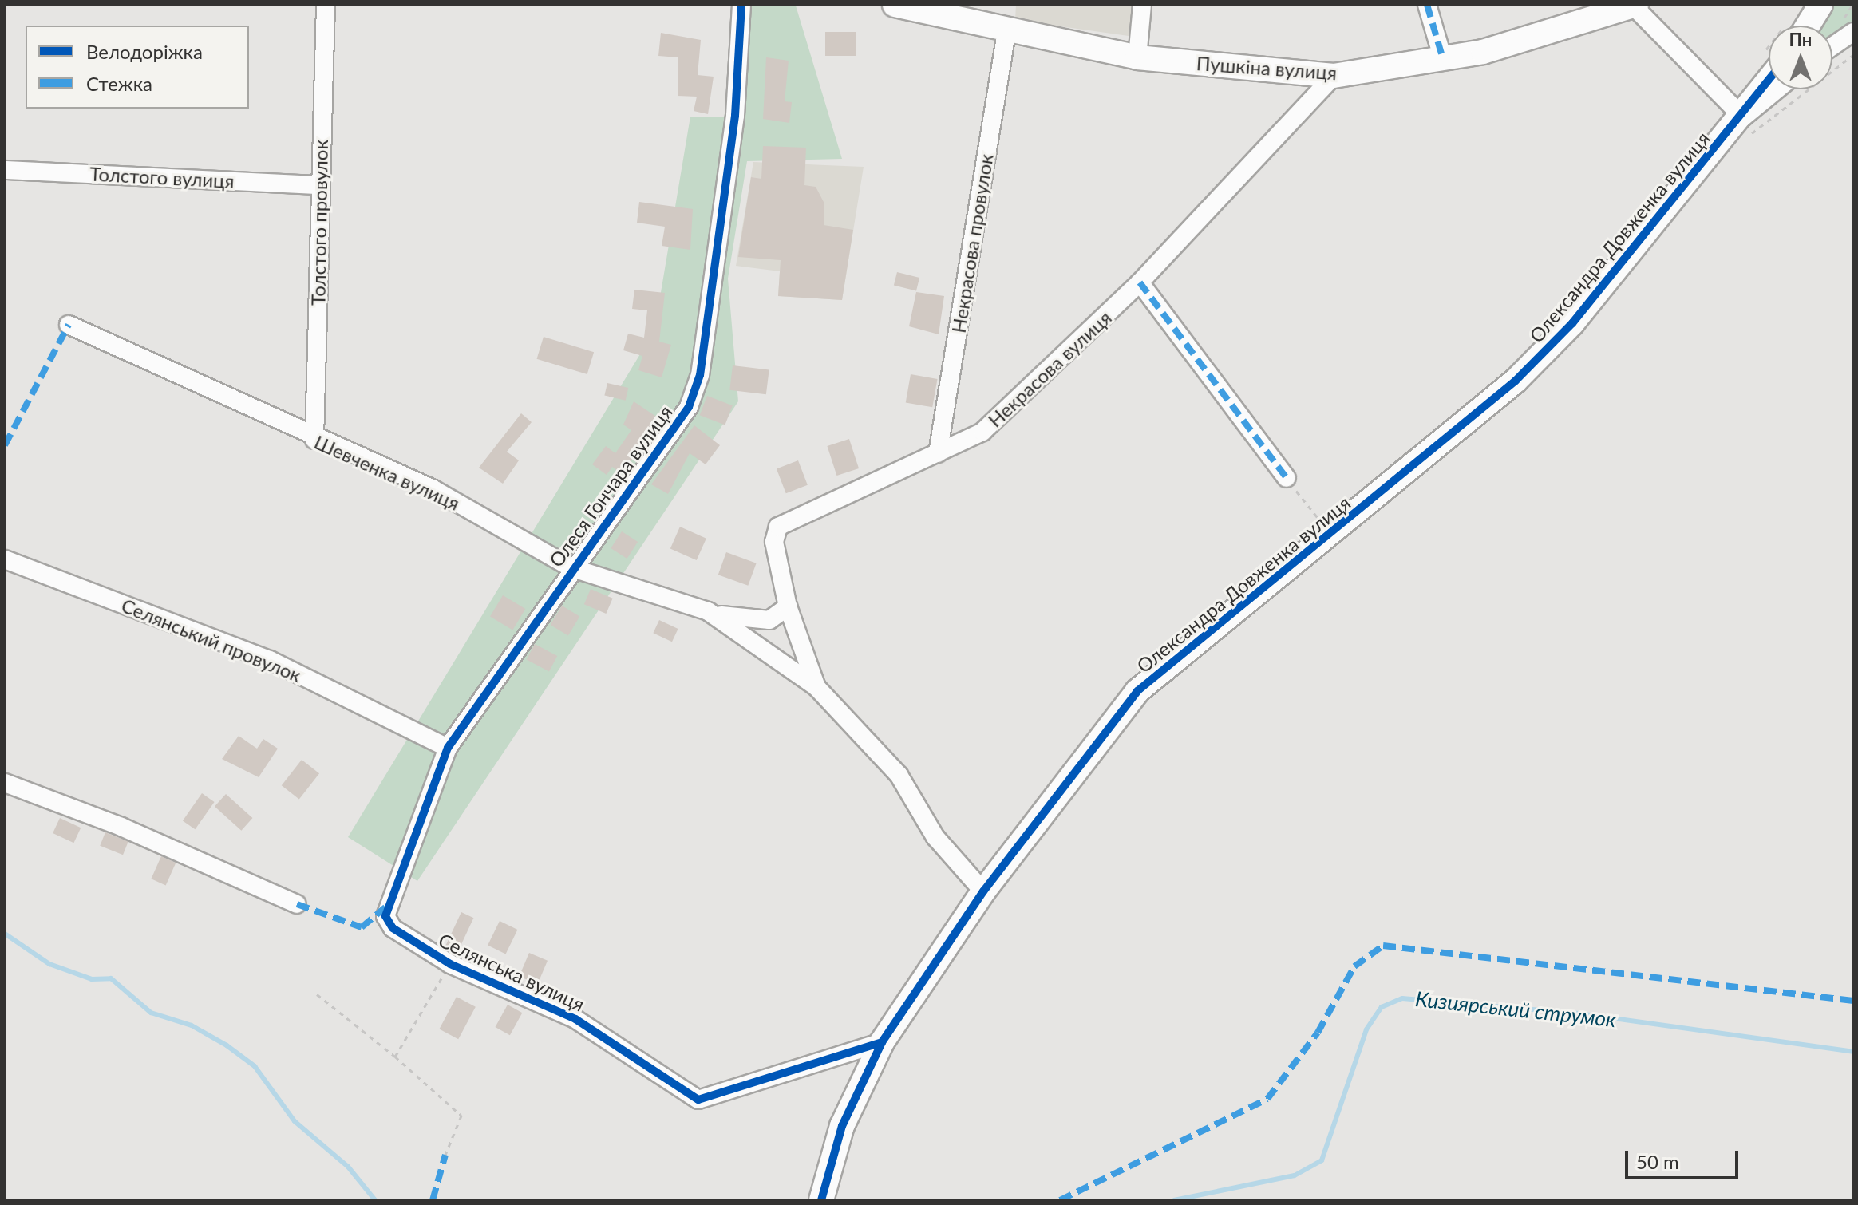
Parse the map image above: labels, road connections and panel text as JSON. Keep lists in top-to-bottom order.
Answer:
{
  "streets": {
    "street": [
      "Пушкіна вулиця",
      "Толстого вулиця",
      "Толстого провулок",
      "Олександра Довженка вулиця",
      "Некрасова провулок",
      "Некрасова вулиця",
      "Шевченка вулиця",
      "Олеся Гончара вулиця",
      "Селянський провулок",
      "Селянська вулиця"
    ]
  },
  "crossings": [
    ["Пушкіна вулиця", "Некрасова провулок"],
    ["Пушкіна вулиця", "Некрасова вулиця"],
    ["Толстого вулиця", "Толстого провулок"],
    ["Толстого провулок", "Шевченка вулиця"],
    ["Олександра Довженка вулиця", "Шевченка вулиця"],
    ["Олександра Довженка вулиця", "Селянська вулиця"],
    ["Некрасова провулок", "Некрасова вулиця"],
    ["Некрасова вулиця", "Шевченка вулиця"],
    ["Шевченка вулиця", "Олеся Гончара вулиця"],
    ["Олеся Гончара вулиця", "Селянський провулок"],
    ["Олеся Гончара вулиця", "Селянська вулиця"]
  ],
  "water": ["Кизиярський струмок"],
  "legend": ["Велодоріжка", "Стежка"],
  "scale_bar": "50 m",
  "north": "top"
}
